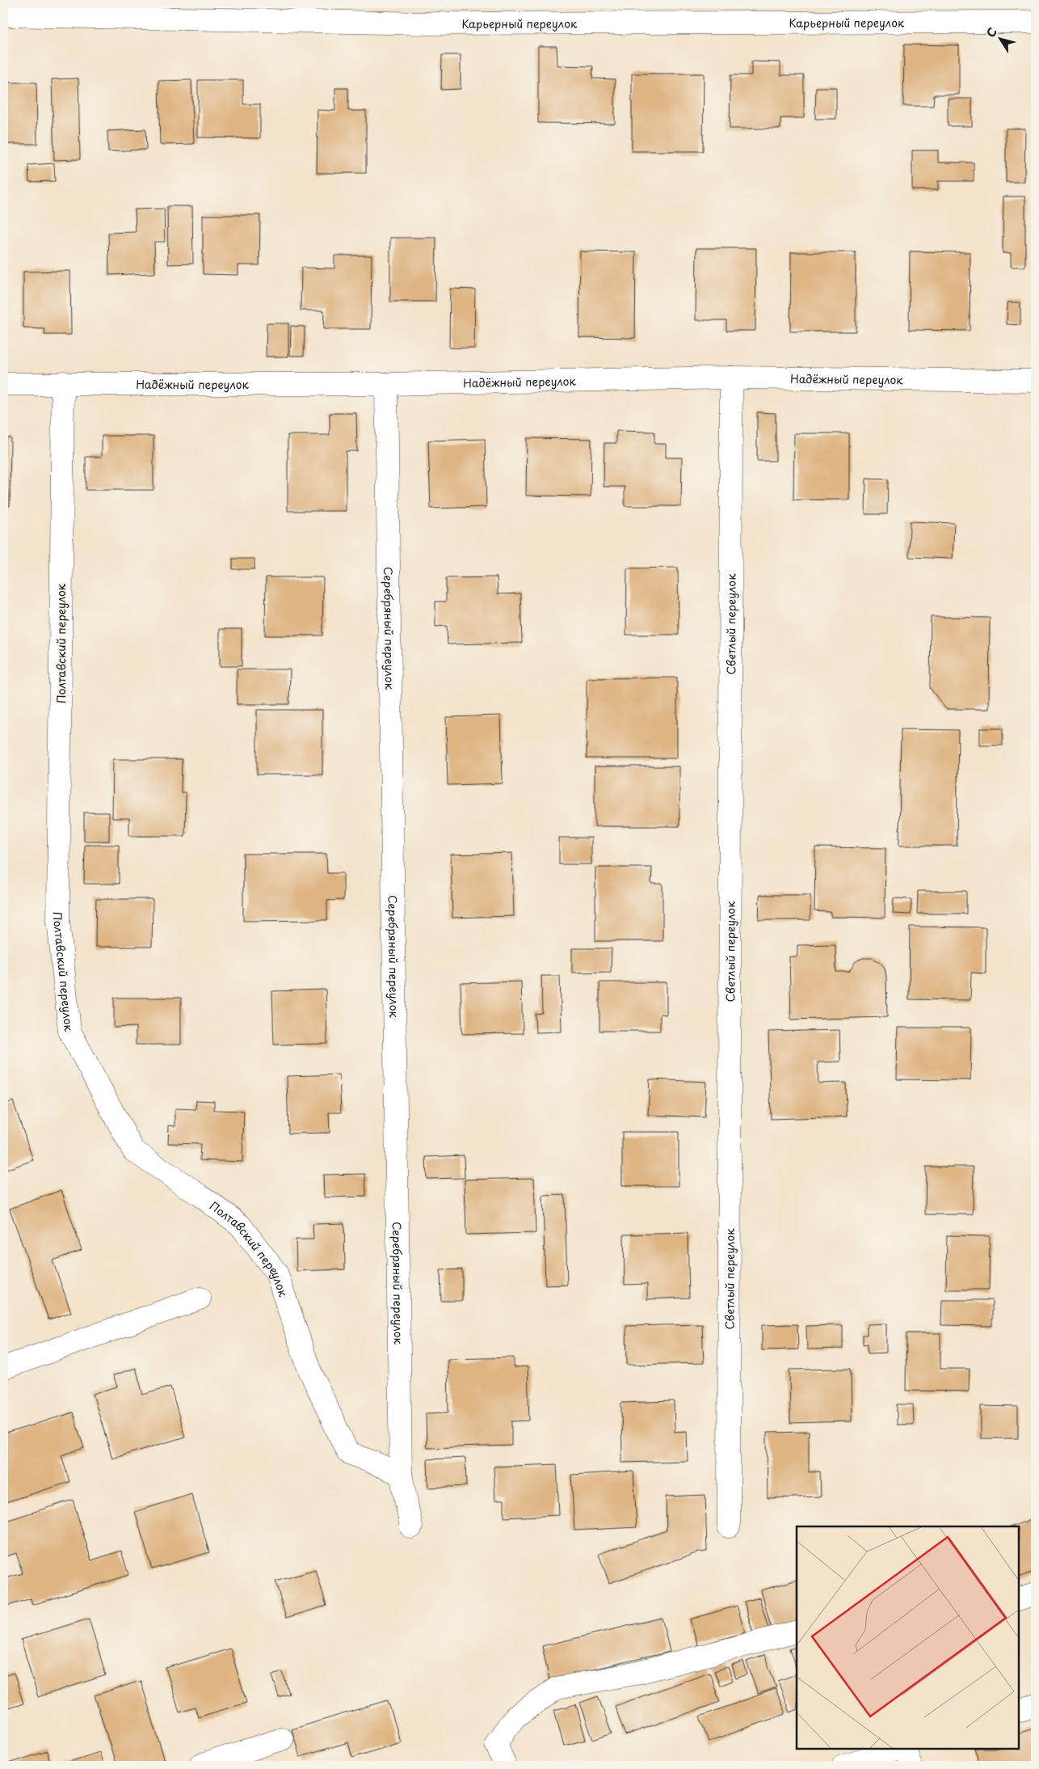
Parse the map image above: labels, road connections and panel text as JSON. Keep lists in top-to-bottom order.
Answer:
{
  "streets": {
    "street": [
      "Карьерный переулок",
      "Надёжный переулок",
      "Светлый переулок",
      "Серебряный переулок",
      "Полтавский переулок"
    ]
  },
  "crossings": [
    ["Надёжный переулок", "Светлый переулок"],
    ["Надёжный переулок", "Серебряный переулок"],
    ["Надёжный переулок", "Полтавский переулок"],
    ["Серебряный переулок", "Полтавский переулок"]
  ],
  "north": "top left"
}
